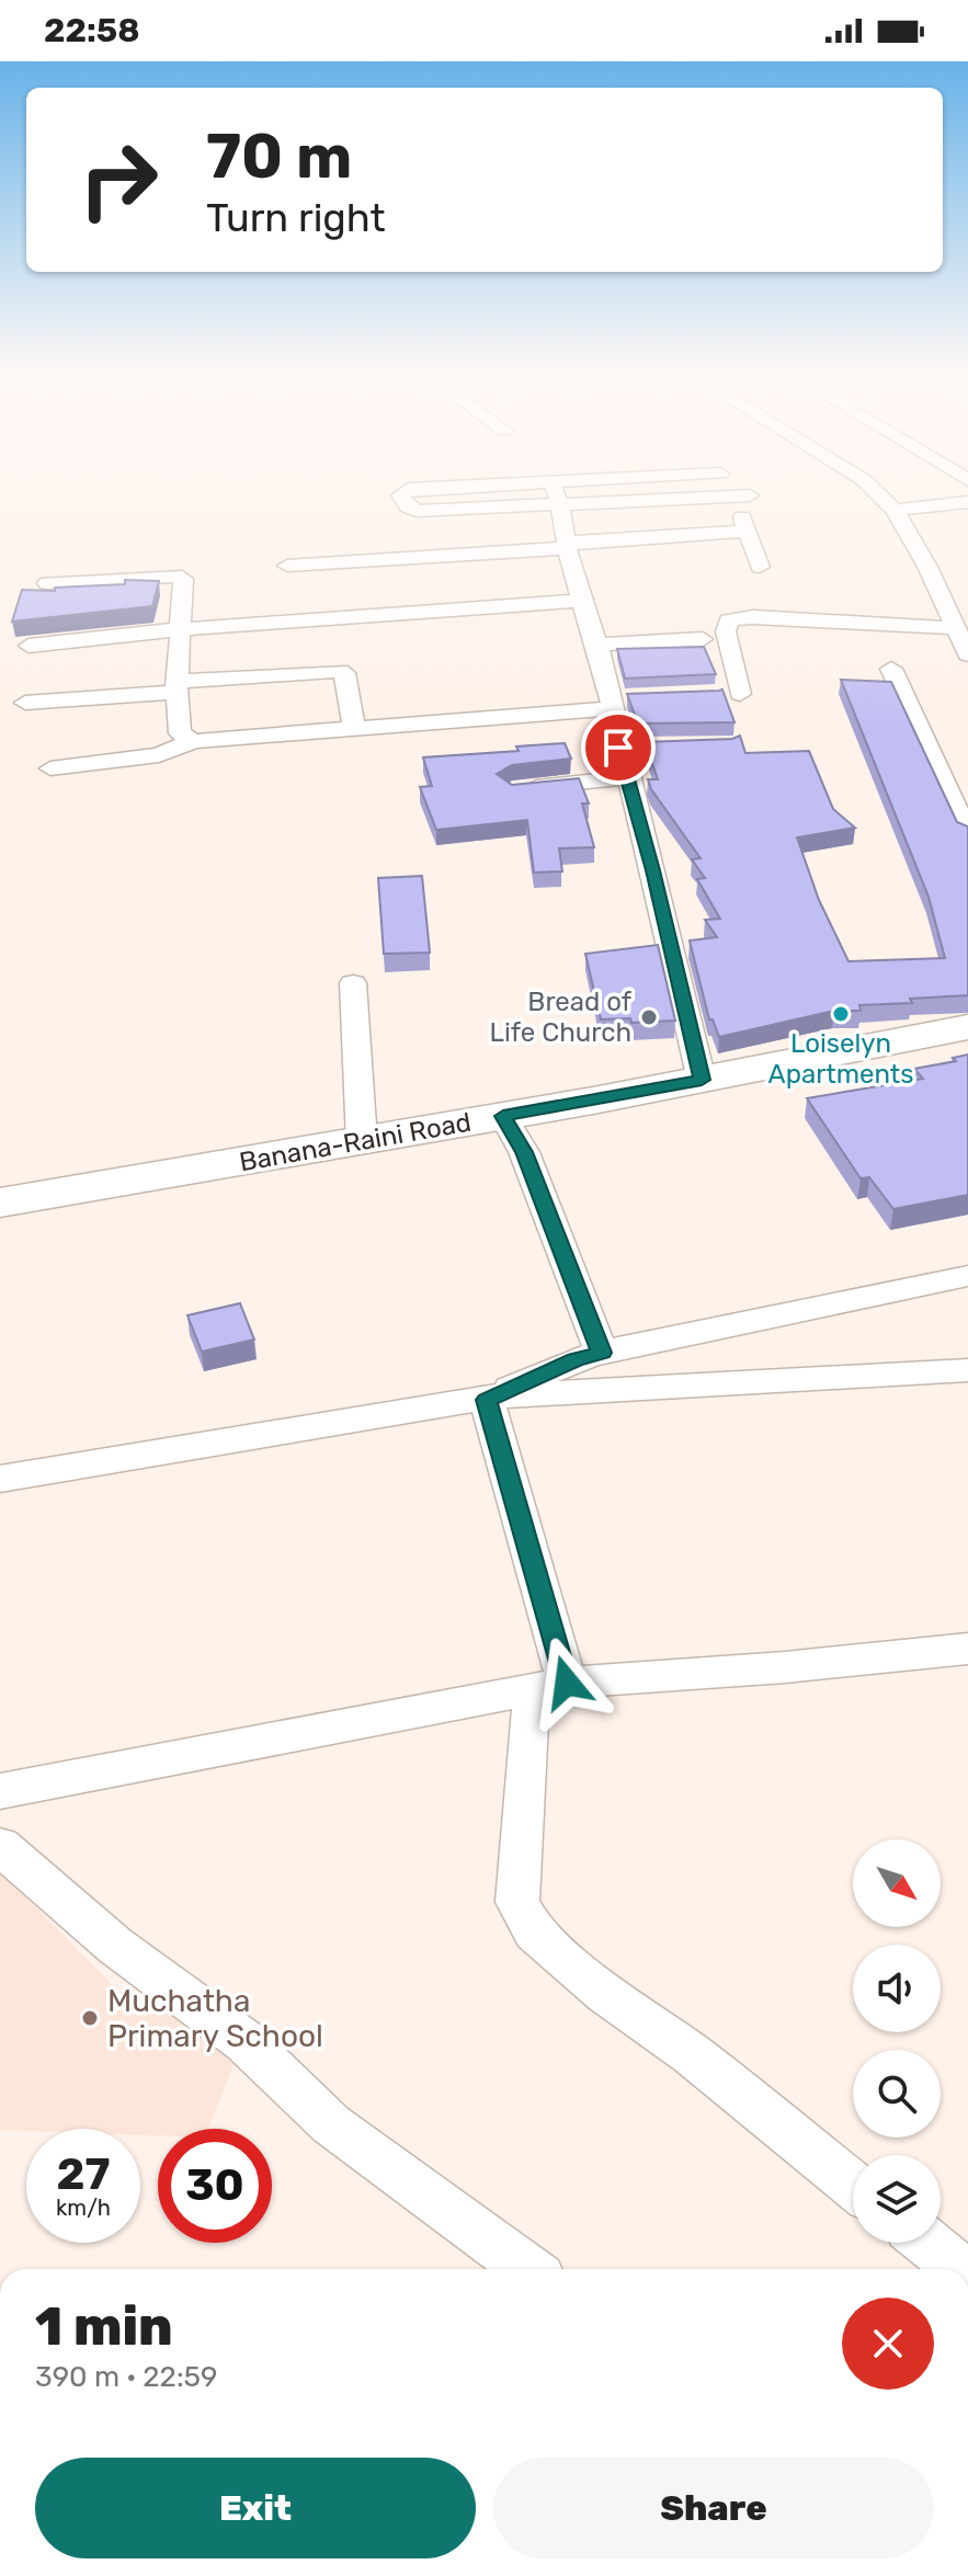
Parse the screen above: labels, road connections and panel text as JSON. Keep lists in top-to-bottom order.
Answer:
{
  "streets": {
    "main road": ["Banana-Raini Road"]
  },
  "places": ["Loiselyn Apartments", "Bread of Life Church", "Muchatha Primary School"],
  "north": "bottom right",
  "page": {
    "status": "22:58",
    "turn": ["70 m", "Turn right"],
    "speed": "27 km/h",
    "limit": "30",
    "heading": ["1 min", "390 m · 22:59"],
    "buttons": ["Exit", "Share"]
  }
}
